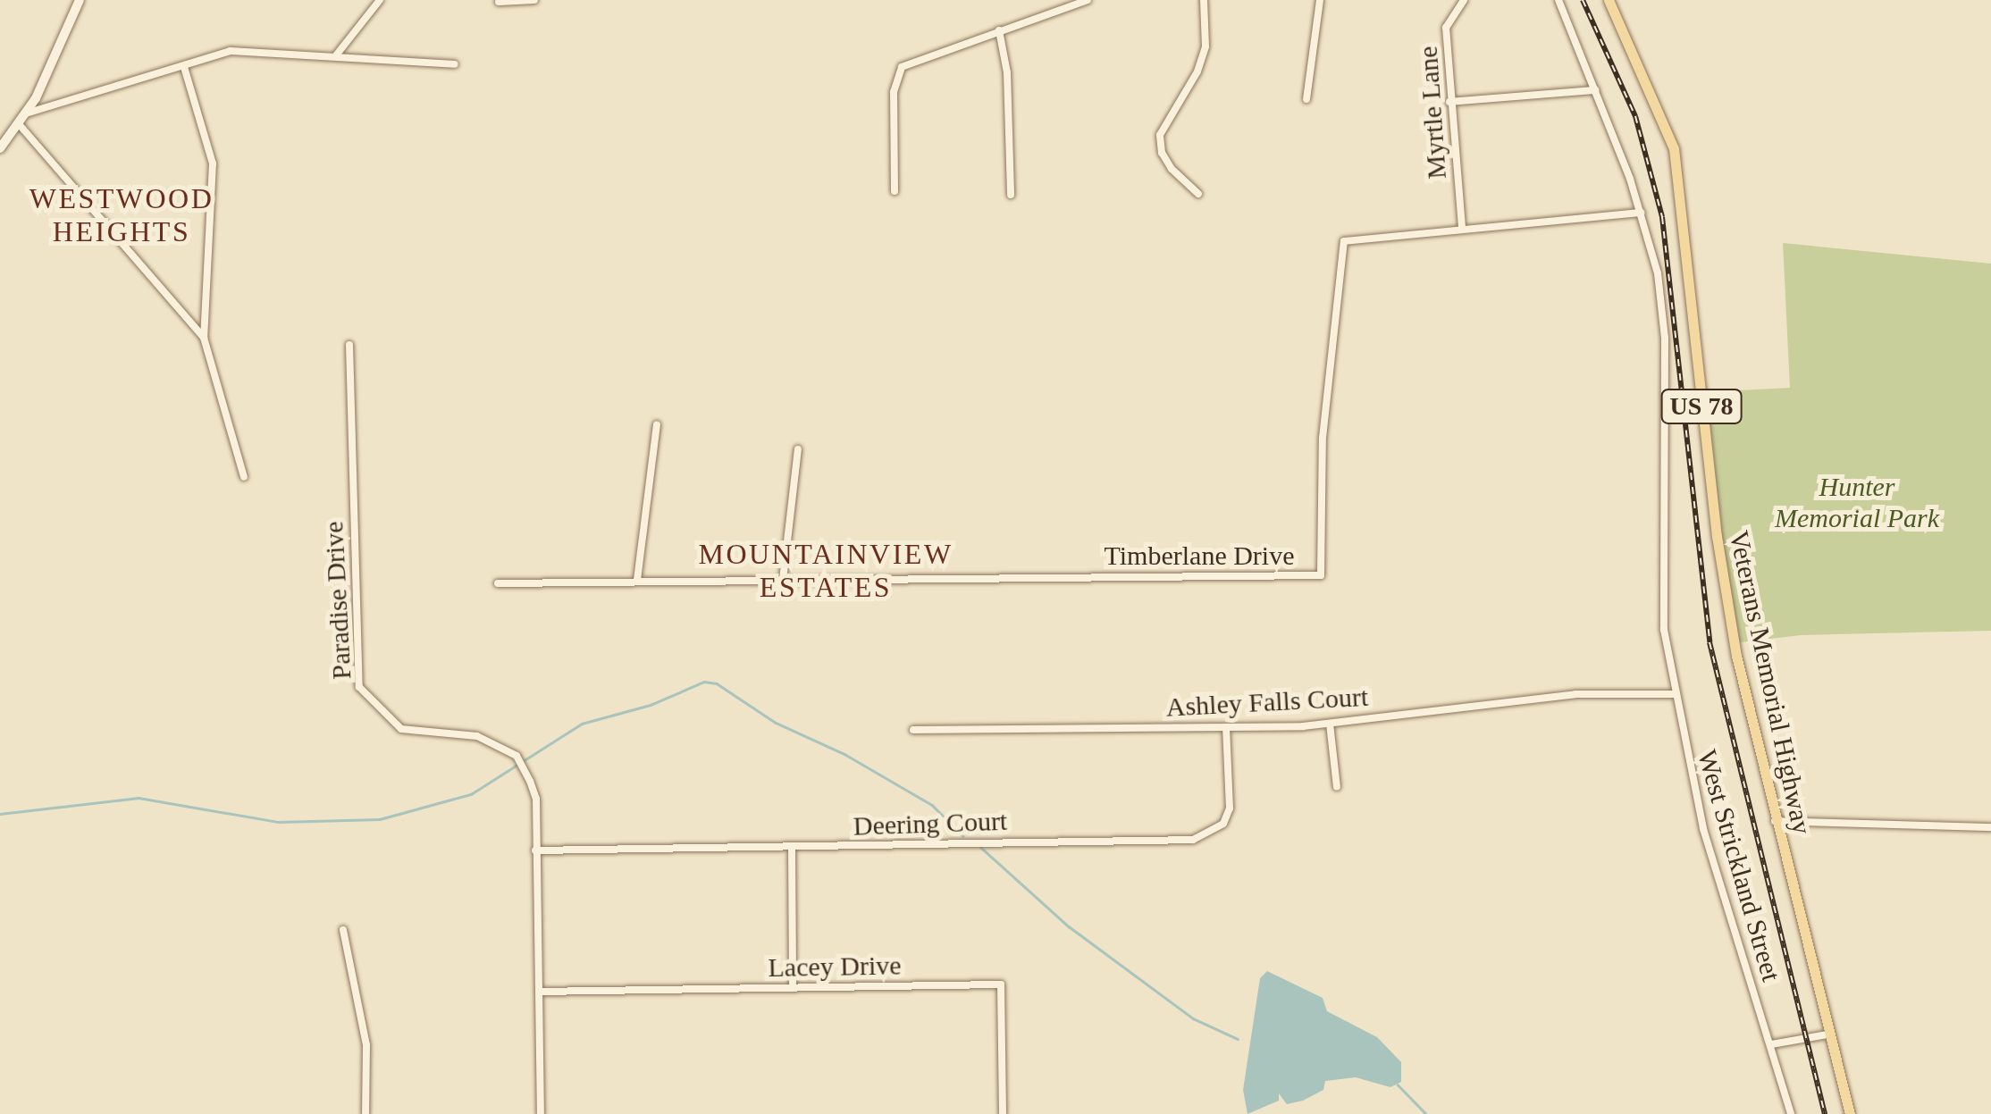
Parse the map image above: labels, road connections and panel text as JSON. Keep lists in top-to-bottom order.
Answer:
{
  "streets": {
    "main road": ["US 78", "Veterans Memorial Highway"],
    "street": [
      "Myrtle Lane",
      "Timberlane Drive",
      "Paradise Drive",
      "Ashley Falls Court",
      "Deering Court",
      "West Strickland Street",
      "Lacey Drive"
    ]
  },
  "crossings": [
    ["Myrtle Lane", "Timberlane Drive"],
    ["Timberlane Drive", "West Strickland Street"],
    ["Paradise Drive", "Deering Court"],
    ["Paradise Drive", "Lacey Drive"],
    ["Ashley Falls Court", "Deering Court"],
    ["Ashley Falls Court", "West Strickland Street"]
  ],
  "districts": ["WESTWOOD HEIGHTS", "MOUNTAINVIEW ESTATES"],
  "parks": ["Hunter Memorial Park"]
}
